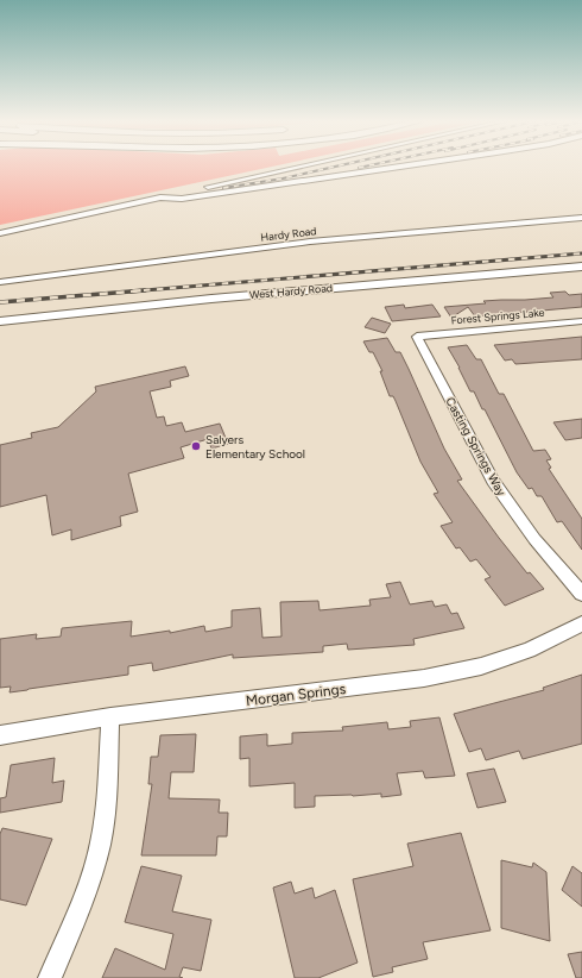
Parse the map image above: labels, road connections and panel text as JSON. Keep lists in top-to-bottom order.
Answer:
{
  "streets": {
    "main road": ["West Hardy Road"],
    "street": [
      "Hardy Road",
      "Forest Springs Lake",
      "Casting Springs Way",
      "Morgan Springs"
    ]
  },
  "crossings": [
    ["Forest Springs Lake", "Casting Springs Way"]
  ],
  "places": ["Salyers Elementary School"]
}
